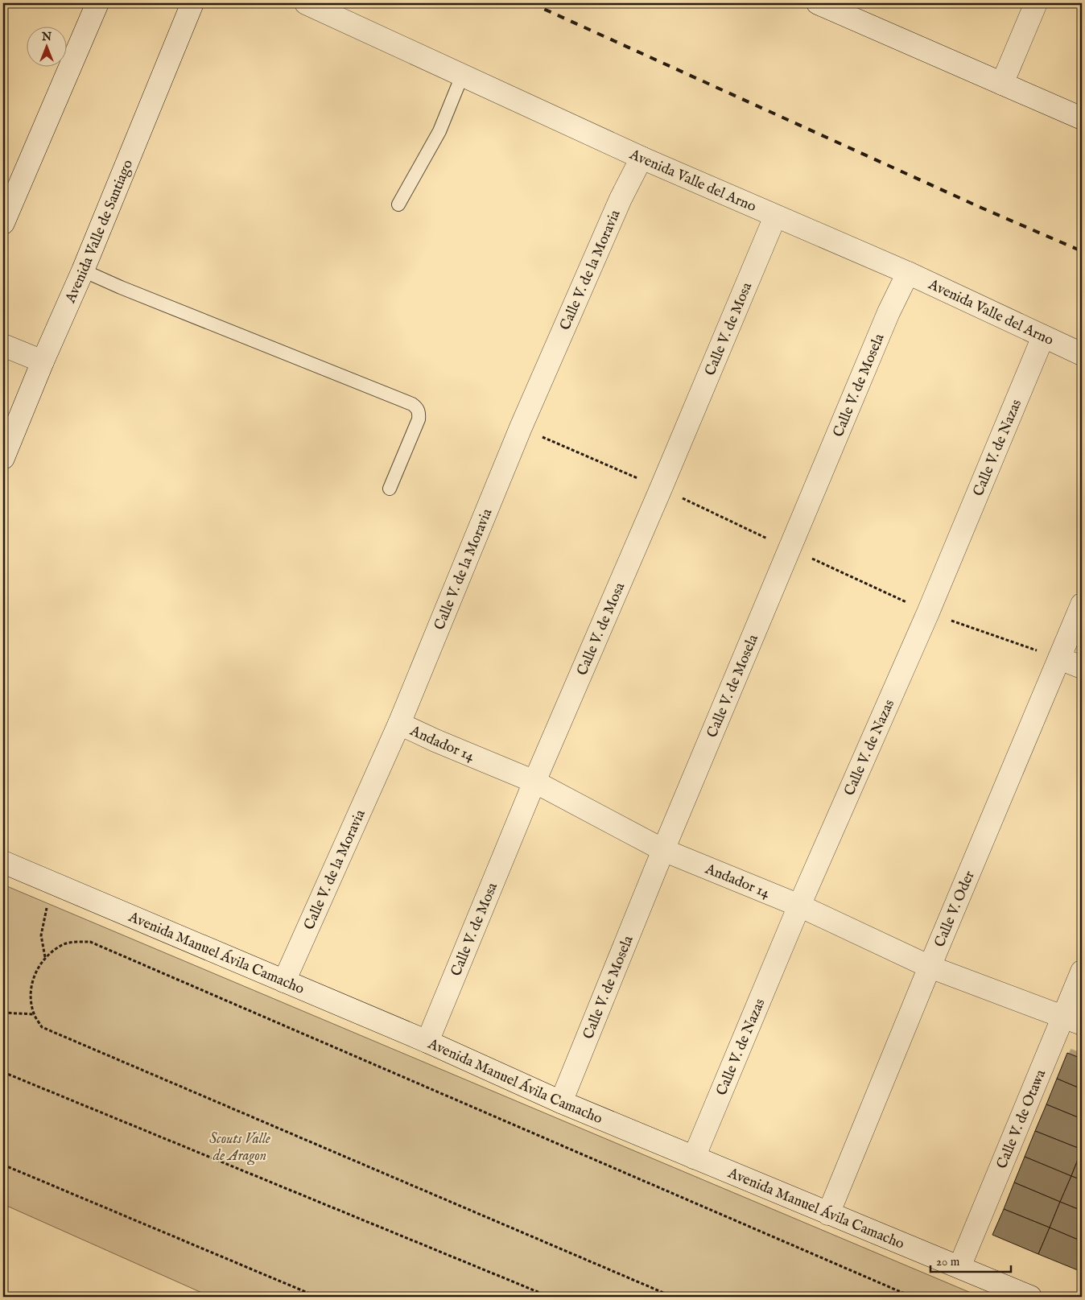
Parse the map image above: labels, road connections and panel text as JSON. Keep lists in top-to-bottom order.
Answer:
{
  "streets": {
    "street": [
      "Avenida Valle del Arno",
      "Avenida Valle de Santiago",
      "Calle V. de la Moravia",
      "Calle V. de Mosa",
      "Calle V. de Mosela",
      "Calle V. de Nazas",
      "Andador 14",
      "Calle V. Oder",
      "Avenida Manuel Ávila Camacho",
      "Calle V. de Otawa"
    ]
  },
  "crossings": [
    ["Avenida Valle del Arno", "Calle V. de la Moravia"],
    ["Avenida Valle del Arno", "Calle V. de Mosa"],
    ["Avenida Valle del Arno", "Calle V. de Mosela"],
    ["Avenida Valle del Arno", "Calle V. de Nazas"],
    ["Calle V. de la Moravia", "Andador 14"],
    ["Calle V. de la Moravia", "Avenida Manuel Ávila Camacho"],
    ["Calle V. de Mosa", "Andador 14"],
    ["Calle V. de Mosa", "Avenida Manuel Ávila Camacho"],
    ["Calle V. de Mosela", "Andador 14"],
    ["Calle V. de Mosela", "Avenida Manuel Ávila Camacho"],
    ["Calle V. de Nazas", "Andador 14"],
    ["Calle V. de Nazas", "Avenida Manuel Ávila Camacho"],
    ["Andador 14", "Calle V. Oder"],
    ["Andador 14", "Calle V. de Otawa"],
    ["Calle V. Oder", "Avenida Manuel Ávila Camacho"],
    ["Avenida Manuel Ávila Camacho", "Calle V. de Otawa"]
  ],
  "parks": ["Scouts Valle de Aragon"],
  "scale_bar": "20 m",
  "north": "top"
}
